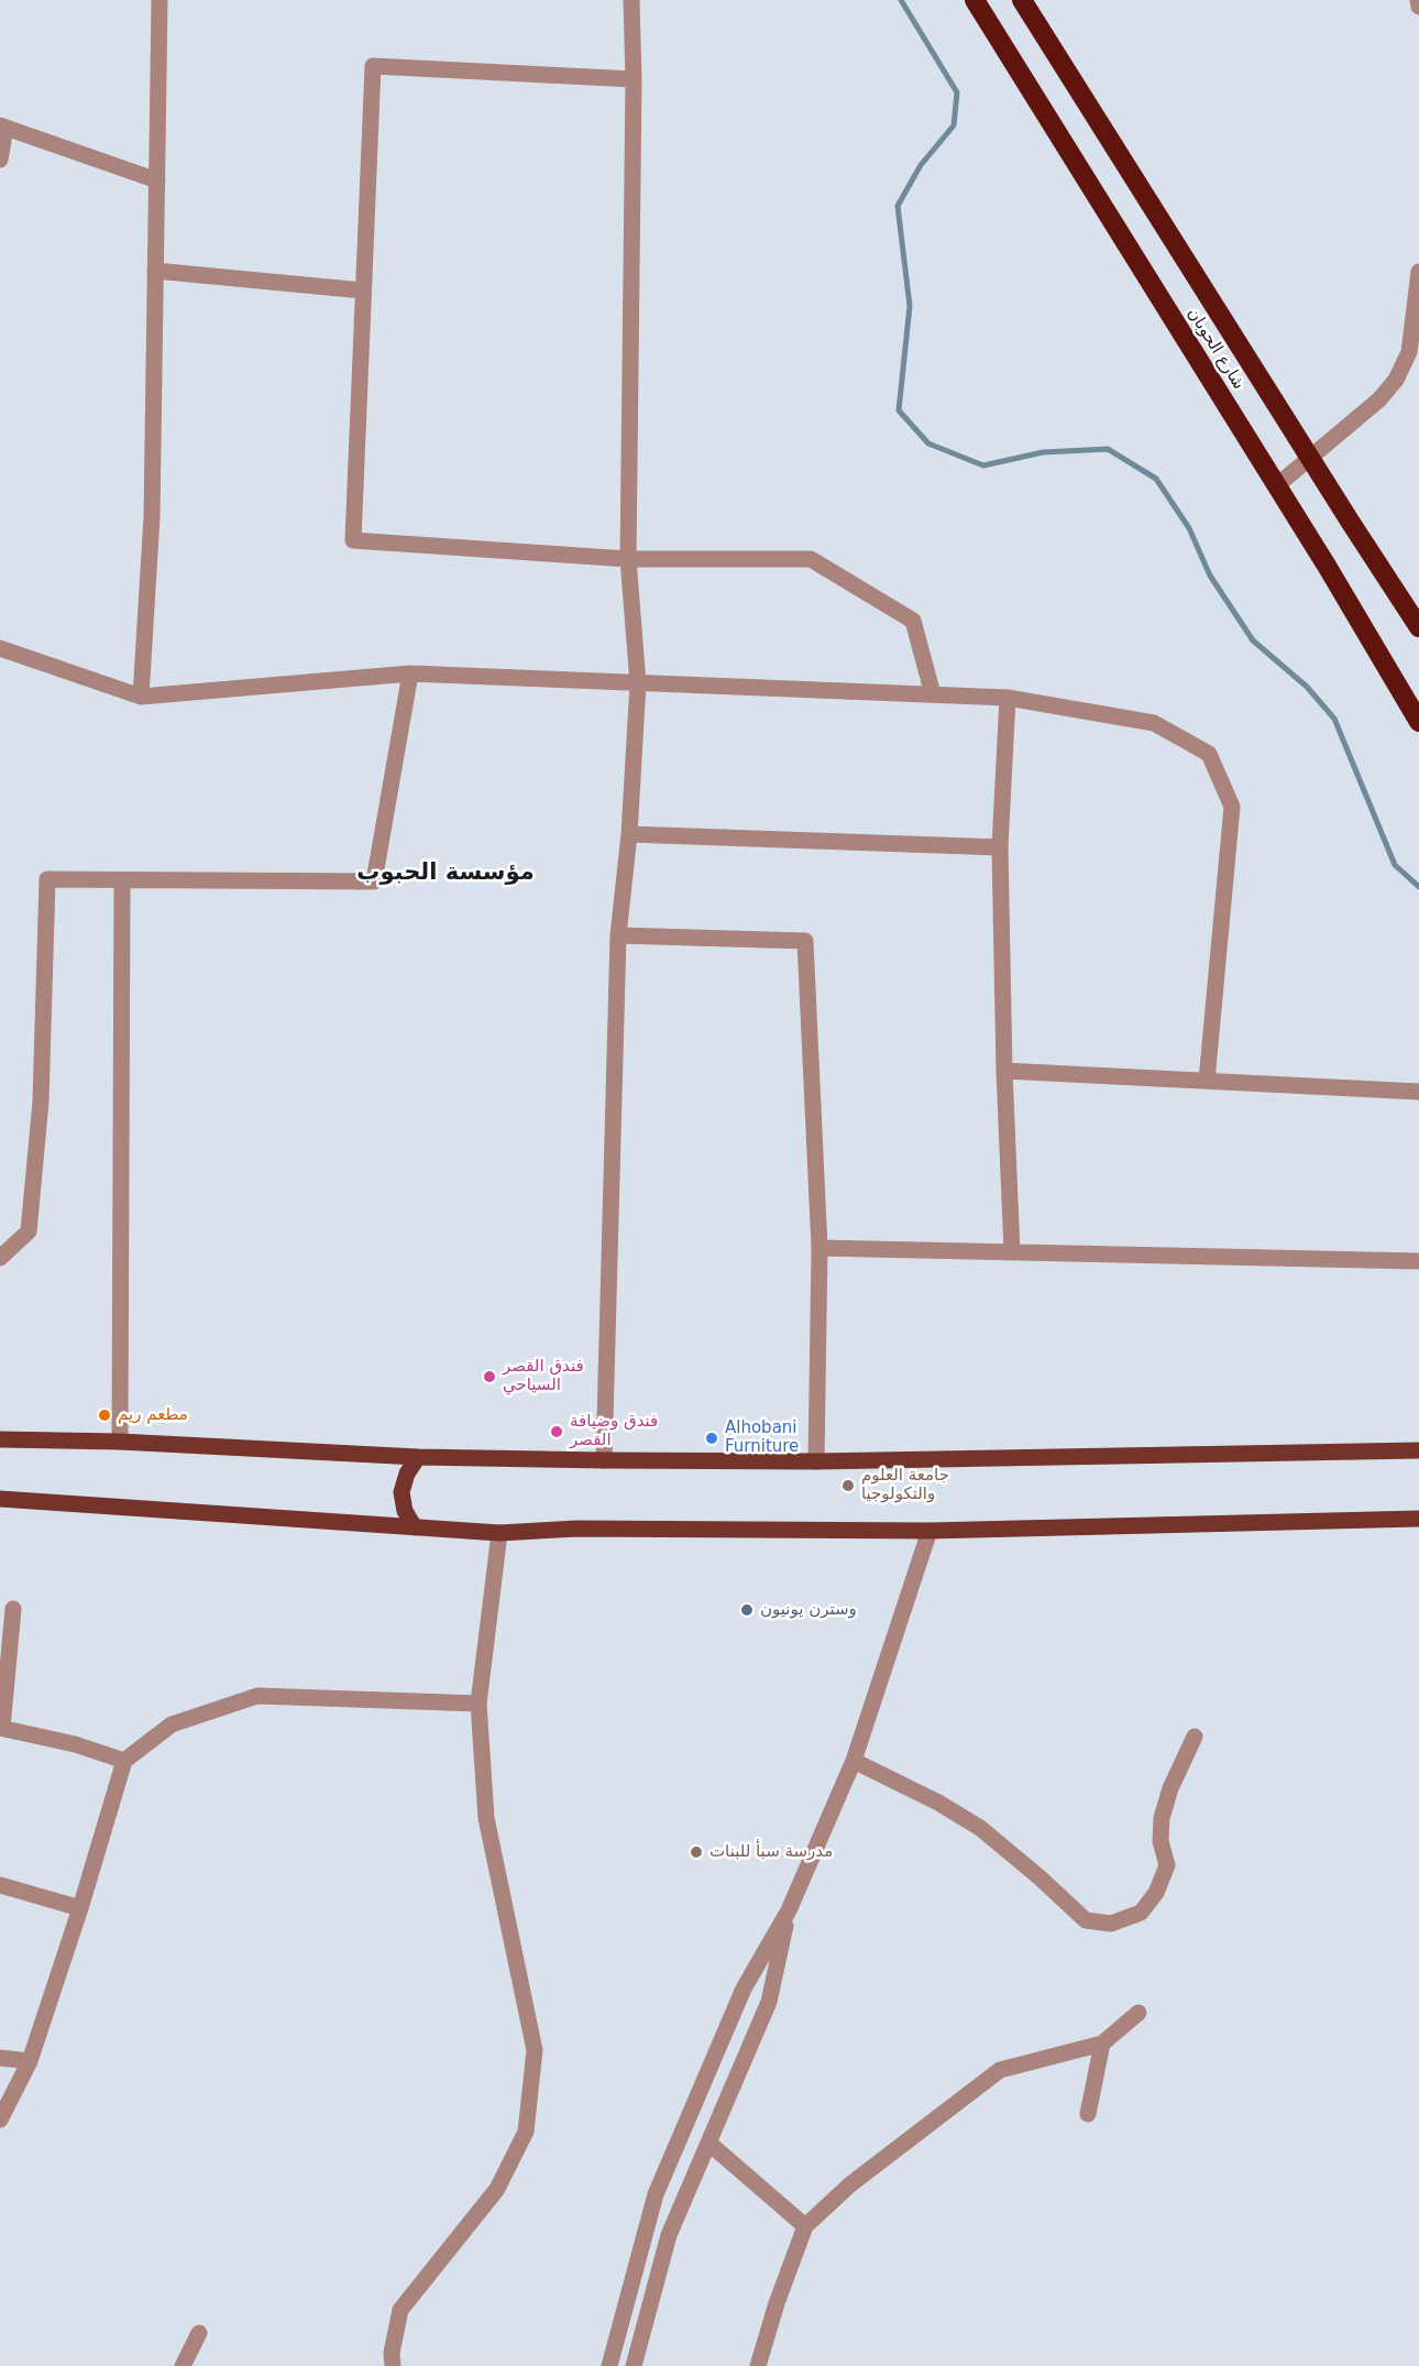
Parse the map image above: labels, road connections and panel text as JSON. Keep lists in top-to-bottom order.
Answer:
{
  "streets": {
    "highway": ["شارع الحوبان"]
  },
  "districts": ["مؤسسة الحبوب"],
  "places": [
    "فندق القصر السياحي",
    "مطعم ريم",
    "فندق وضيافة القصر",
    "Alhobani Furniture",
    "جامعة العلوم والتكولوجيا",
    "وسترن يونيون",
    "مدرسة سبأ للبنات"
  ]
}
